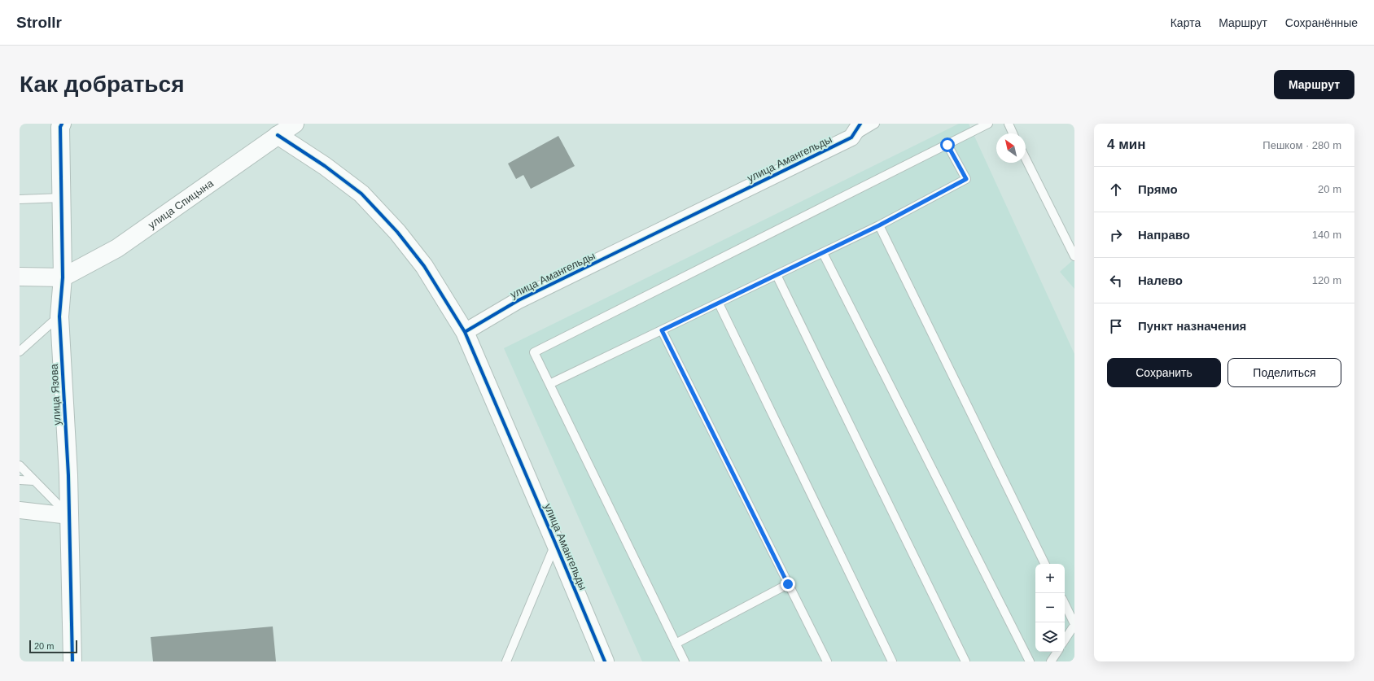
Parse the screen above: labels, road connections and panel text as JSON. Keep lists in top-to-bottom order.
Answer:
{
  "streets": {
    "street": ["улица Амангельды", "улица Спицына", "улица Язова"]
  },
  "crossings": [
    ["улица Спицына", "улица Язова"]
  ],
  "scale_bar": "20 m",
  "north": "top left",
  "page": {
    "header": "Strollr",
    "nav": ["Карта", "Маршрут", "Сохранённые"],
    "buttons": [
      "Маршрут",
      ["Сохранить", "Поделиться"]
    ],
    "title": "Как добраться",
    "heading": ["4 мин", "Пешком · 280 m"],
    "list": [
      ["Прямо", "20 m"],
      ["Направо", "140 m"],
      ["Налево", "120 m"],
      "Пункт назначения"
    ],
    "map_buttons": ["+", "−"],
    "scale": "20 m"
  }
}
